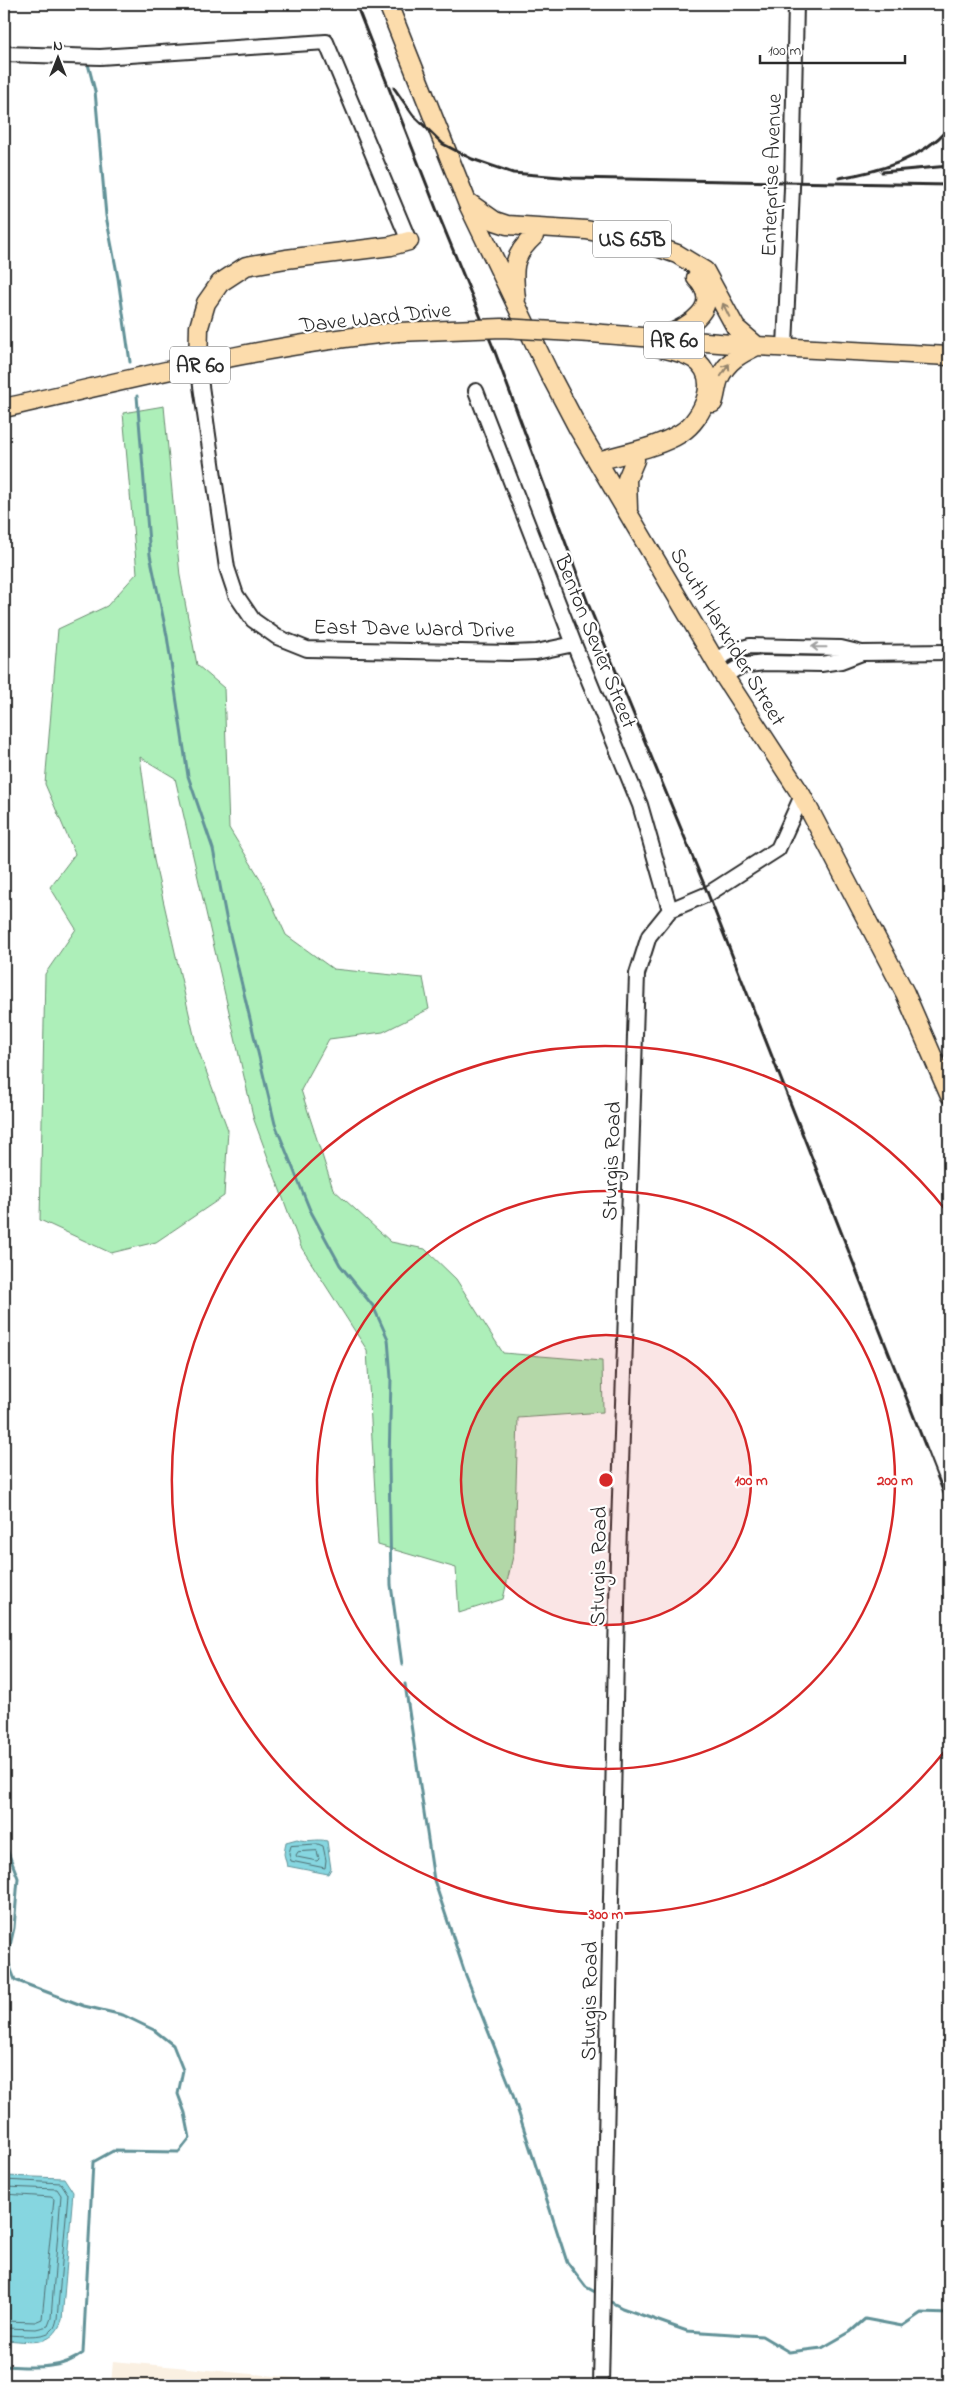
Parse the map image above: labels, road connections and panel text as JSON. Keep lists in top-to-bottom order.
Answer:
{
  "streets": {
    "main road": [
      "US 65B",
      "Dave Ward Drive",
      "AR 60",
      "South Harkrider Street"
    ],
    "street": [
      "Enterprise Avenue",
      "East Dave Ward Drive",
      "Benton Sevier Street",
      "Sturgis Road"
    ]
  },
  "crossings": [
    ["US 65B", "Dave Ward Drive"],
    ["US 65B", "South Harkrider Street"],
    ["Dave Ward Drive", "East Dave Ward Drive"],
    ["East Dave Ward Drive", "Benton Sevier Street"],
    ["South Harkrider Street", "Sturgis Road"],
    ["Benton Sevier Street", "Sturgis Road"]
  ],
  "scale_bar": "100 m",
  "north": "top",
  "rings": ["100 m", "200 m", "300 m"]
}
